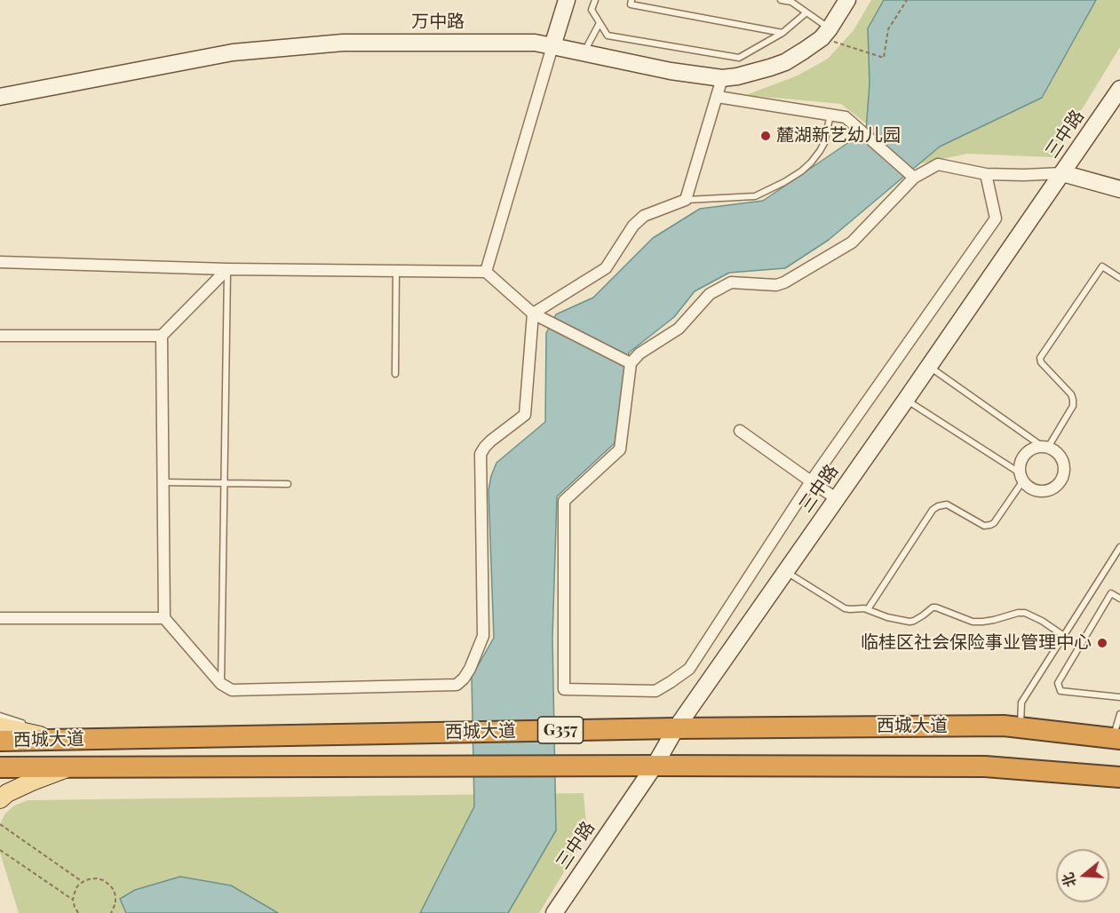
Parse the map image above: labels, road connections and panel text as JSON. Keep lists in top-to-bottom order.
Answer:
{
  "streets": {
    "highway": ["西城大道", "G357"],
    "main road": ["万中路", "三中路"]
  },
  "crossings": [
    ["三中路", "西城大道"]
  ],
  "places": ["麓湖新艺幼儿园", "临桂区社会保险事业管理中心"],
  "north": "left"
}
